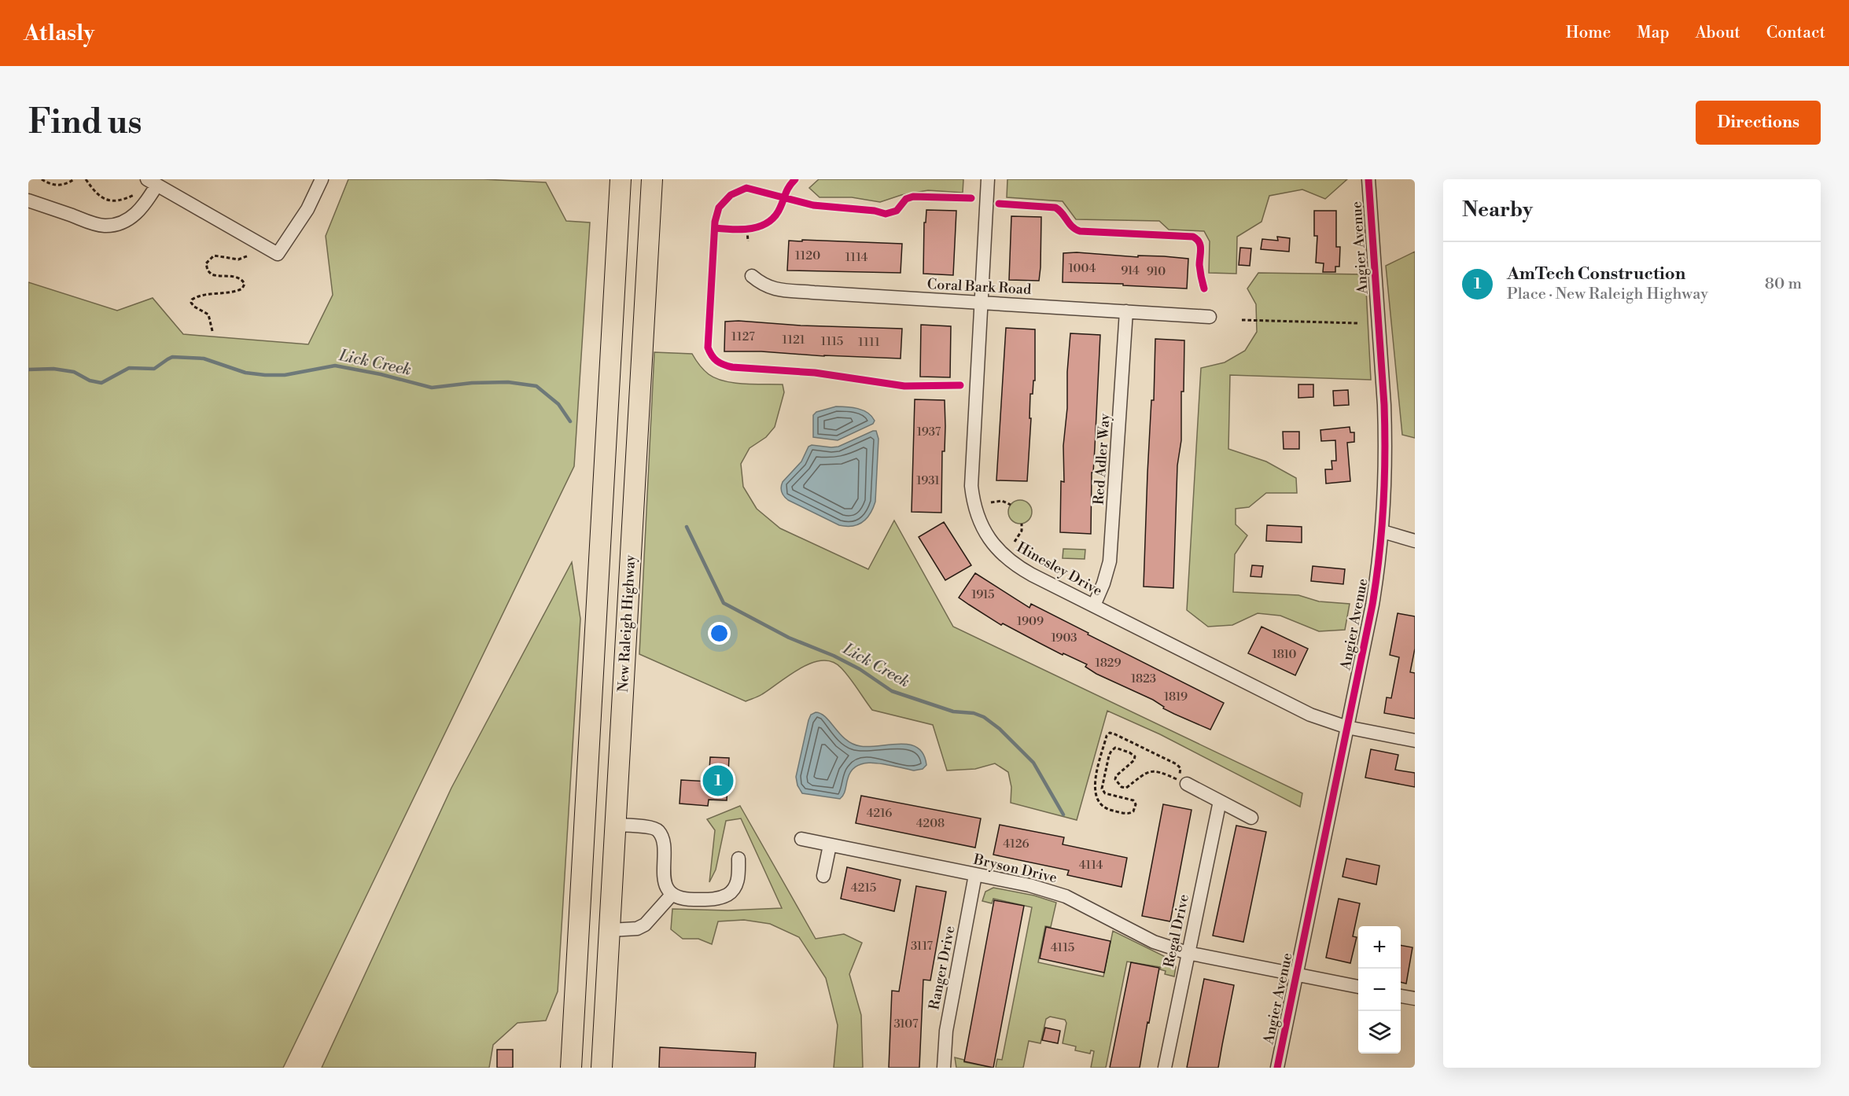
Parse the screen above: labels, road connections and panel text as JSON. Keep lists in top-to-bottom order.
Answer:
{
  "streets": {
    "highway": ["New Raleigh Highway"],
    "street": [
      "Angier Avenue",
      "Coral Bark Road",
      "Red Adler Way",
      "Hinesley Drive",
      "Bryson Drive",
      "Regal Drive",
      "Ranger Drive"
    ]
  },
  "crossings": [
    ["Angier Avenue", "Hinesley Drive"],
    ["Angier Avenue", "Bryson Drive"],
    ["Coral Bark Road", "Red Adler Way"],
    ["Coral Bark Road", "Hinesley Drive"],
    ["Red Adler Way", "Hinesley Drive"],
    ["Bryson Drive", "Regal Drive"],
    ["Bryson Drive", "Ranger Drive"]
  ],
  "water": ["Lick Creek"],
  "house_numbers": [
    "1120",
    "1114",
    "1004",
    "914",
    "910",
    "1127",
    "1121",
    "1115",
    "1111",
    "1937",
    "1931",
    "1915",
    "1909",
    "1903",
    "1810",
    "1829",
    "1823",
    "1819",
    "4216",
    "4208",
    "4126",
    "4114",
    "4215",
    "3117",
    "4115",
    "3107"
  ],
  "page": {
    "header": "Atlasly",
    "nav": [
      "Home",
      "Map",
      "About",
      "Contact"
    ],
    "buttons": "Directions",
    "title": "Find us",
    "heading": "Nearby",
    "list": [
      {
        "mark": "1",
        "name": "AmTech Construction",
        "note": "Place · New Raleigh Highway",
        "value": "80 m"
      }
    ],
    "pins": "1",
    "map_buttons": ["+", "−"]
  }
}
